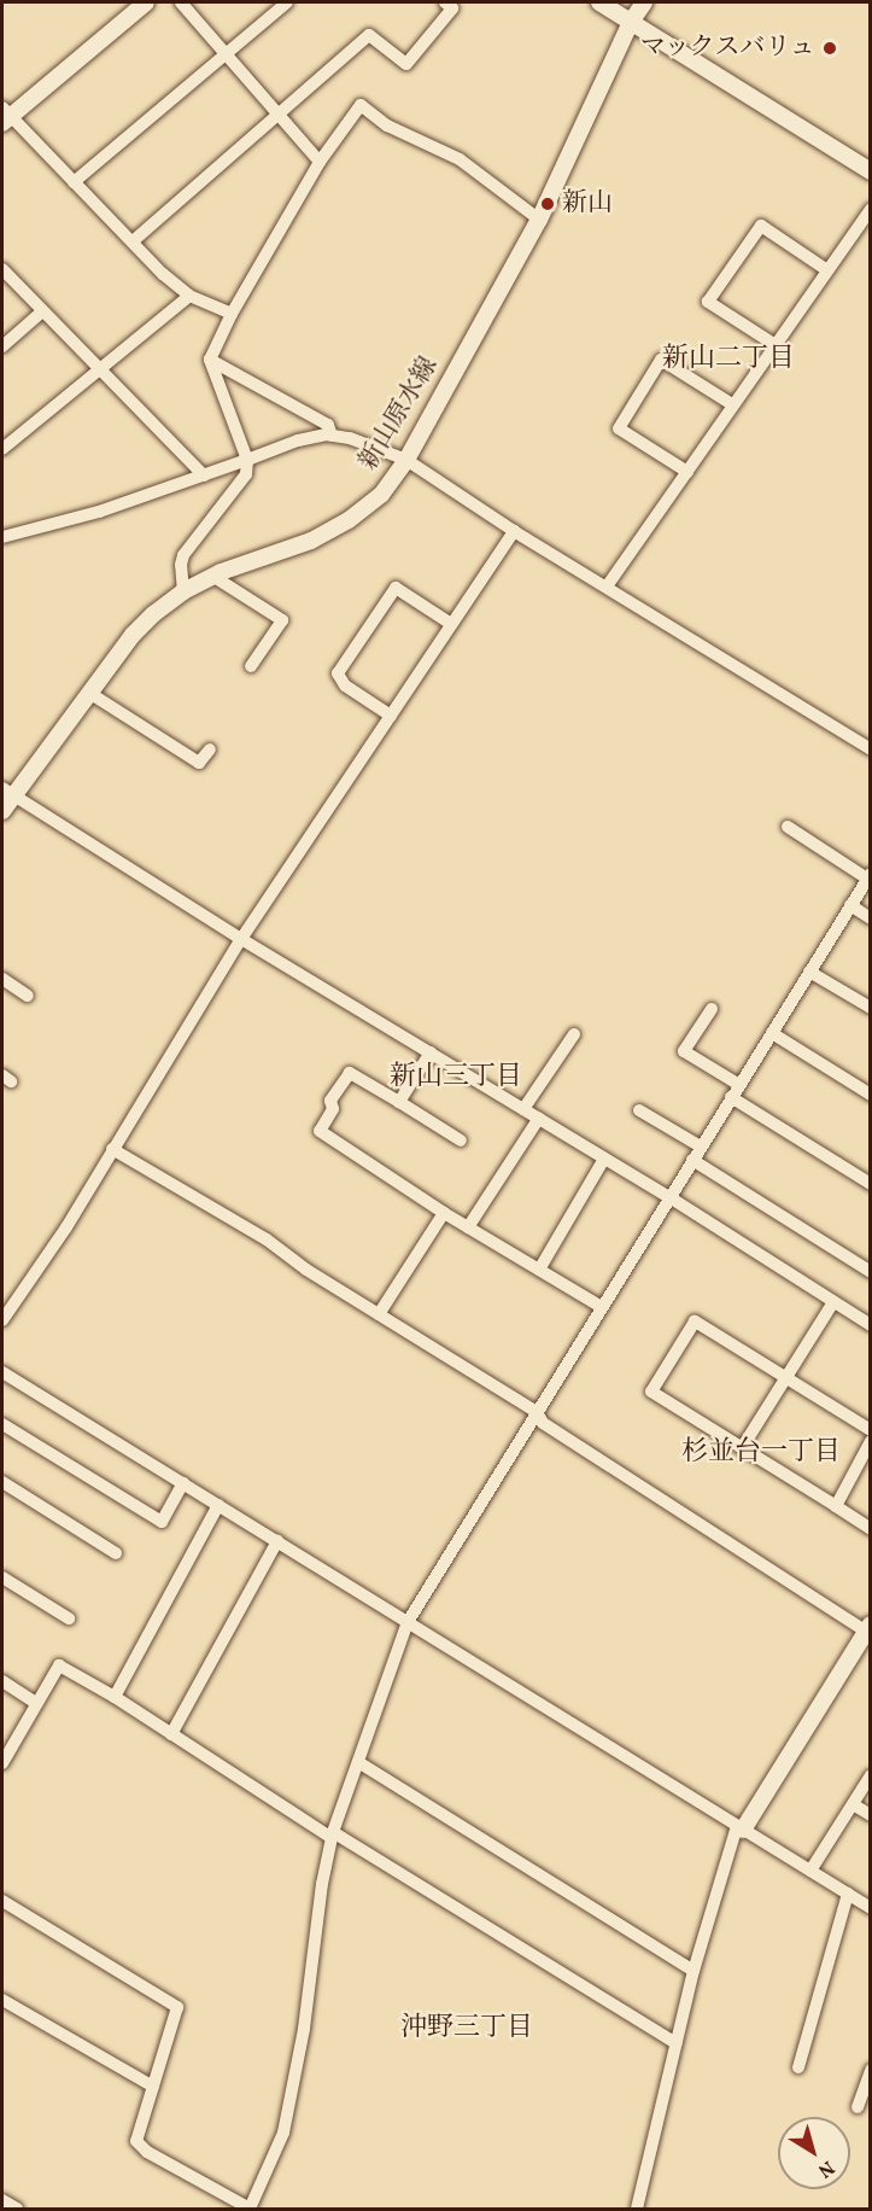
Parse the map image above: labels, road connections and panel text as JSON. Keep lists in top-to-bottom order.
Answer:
{
  "streets": {
    "main road": ["新山原水線"]
  },
  "districts": [
    "新山二丁目",
    "新山三丁目",
    "杉並台一丁目",
    "沖野三丁目"
  ],
  "places": ["マックスバリュ", "新山"],
  "north": "bottom right"
}
